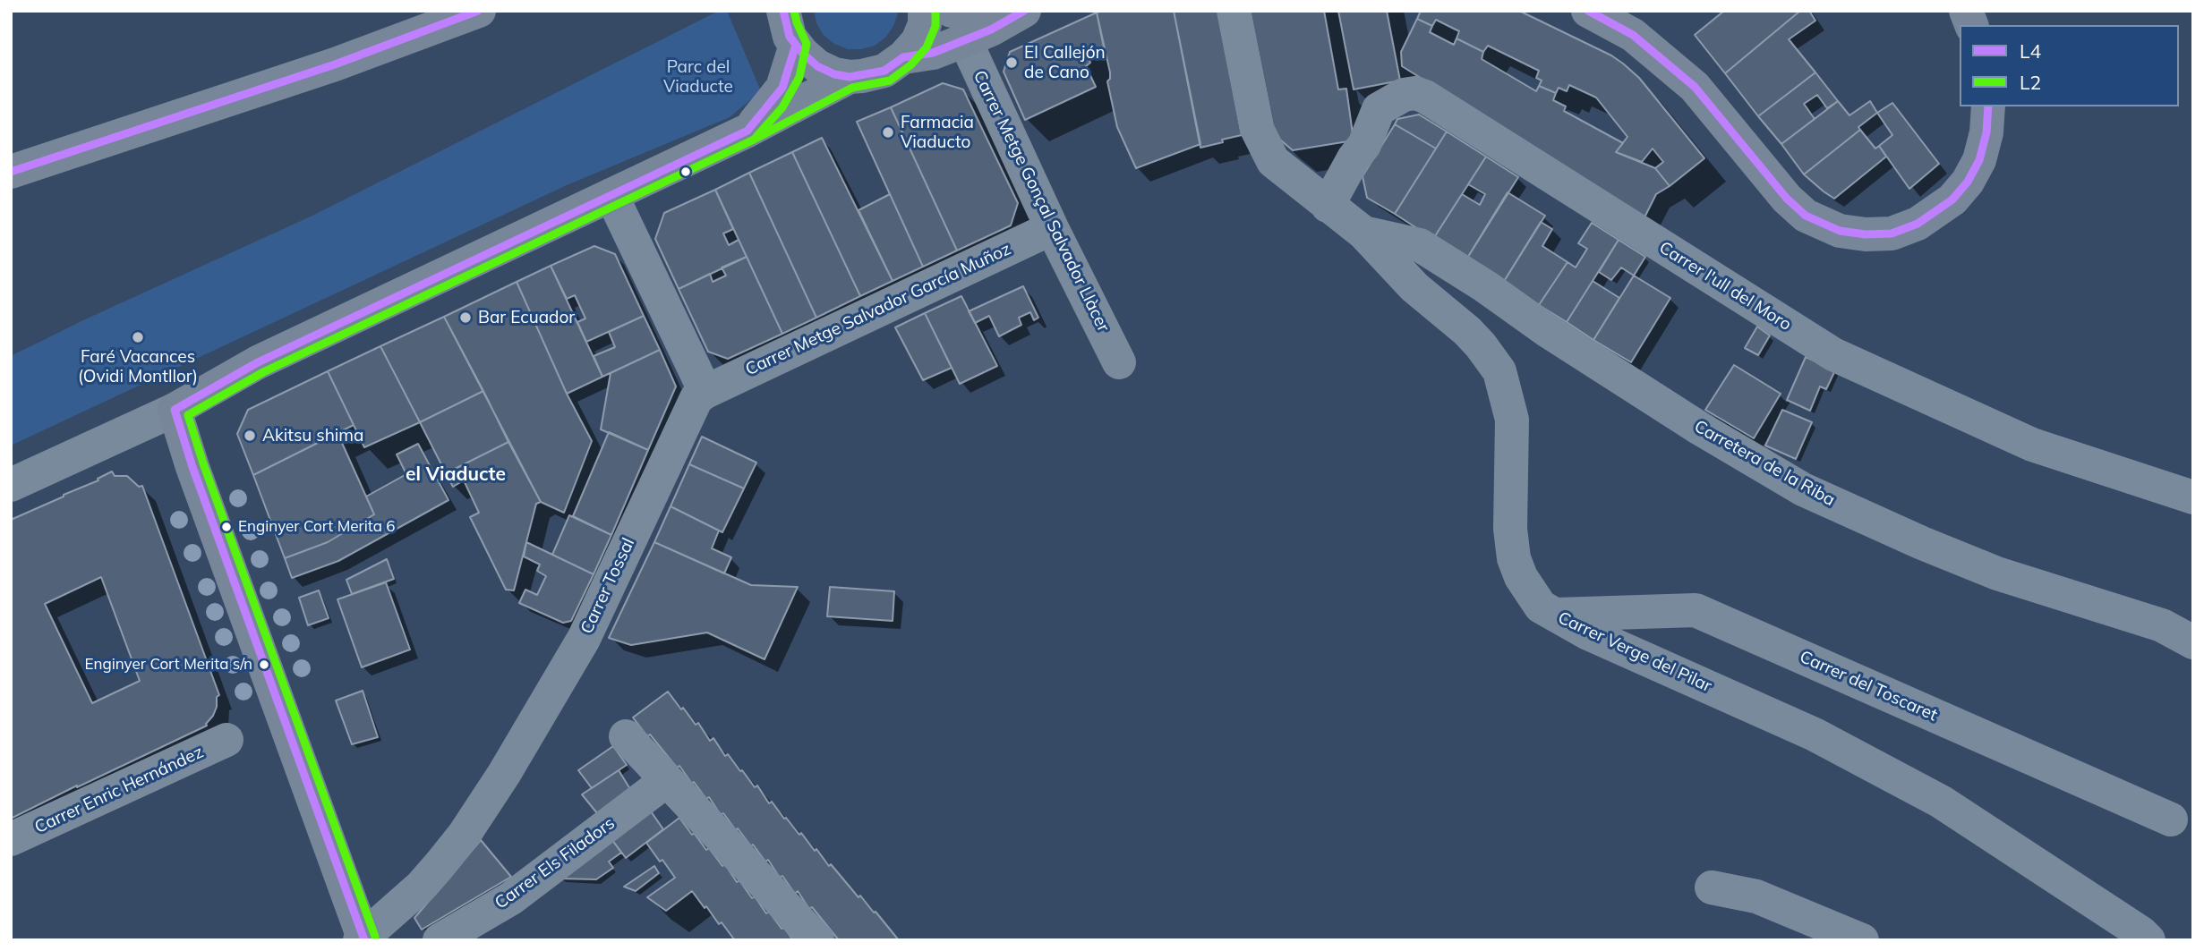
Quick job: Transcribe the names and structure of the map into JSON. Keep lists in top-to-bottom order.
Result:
{
  "streets": {
    "street": [
      "Carrer Metge Gonçal Salvador Llàcer",
      "Carrer l'ull del Moro",
      "Carrer Metge Salvador García Muñoz",
      "Carretera de la Riba",
      "Carrer Tossal",
      "Carrer Verge del Pilar",
      "Carrer del Toscaret",
      "Carrer Enric Hernández",
      "Carrer Els Filadors"
    ]
  },
  "crossings": [
    ["Carrer Metge Gonçal Salvador Llàcer", "Carrer Metge Salvador García Muñoz"],
    ["Carrer l'ull del Moro", "Carrer Verge del Pilar"],
    ["Carrer Metge Salvador García Muñoz", "Carrer Tossal"],
    ["Carretera de la Riba", "Carrer Verge del Pilar"],
    ["Carrer Verge del Pilar", "Carrer del Toscaret"]
  ],
  "districts": ["el Viaducte"],
  "parks": ["Parc del Viaducte"],
  "places": [
    "El Callejón de Cano",
    "Farmacia Viaducto",
    "Bar Ecuador",
    "Faré Vacances (Ovidi Montllor)",
    "Akitsu shima",
    "Enginyer Cort Merita 6",
    "Enginyer Cort Merita s/n"
  ],
  "lines": ["transit line L4", "transit line L2"],
  "legend": ["L4", "L2"]
}
